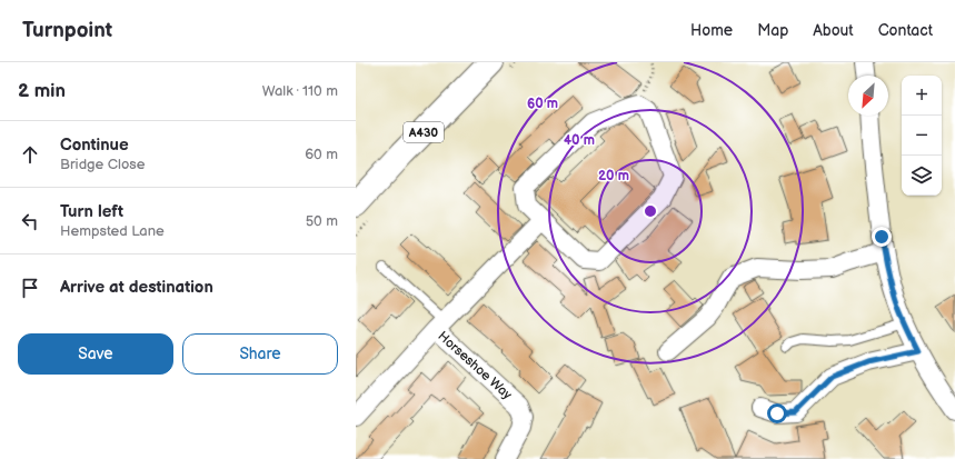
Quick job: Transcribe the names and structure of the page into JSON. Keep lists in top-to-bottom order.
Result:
{
  "streets": {
    "main road": ["A430"],
    "street": ["Horseshoe Way"]
  },
  "north": "bottom left",
  "page": {
    "header": "Turnpoint",
    "nav": [
      "Home",
      "Map",
      "About",
      "Contact"
    ],
    "heading": ["2 min", "Walk · 110 m"],
    "map_buttons": ["+", "−"],
    "list": [
      ["Continue", "Bridge Close", "60 m"],
      ["Turn left", "Hempsted Lane", "50 m"],
      "Arrive at destination"
    ],
    "buttons": ["Save", "Share"]
  },
  "rings": ["60 m", "40 m", "20 m"]
}
